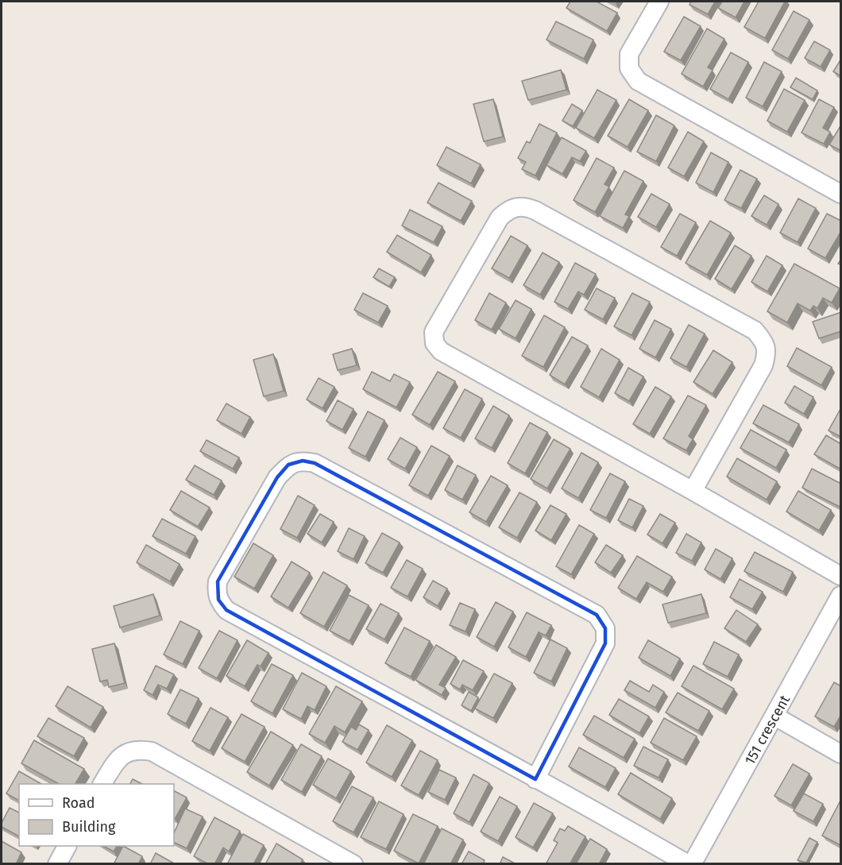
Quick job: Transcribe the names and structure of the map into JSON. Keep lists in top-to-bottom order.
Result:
{
  "streets": {
    "street": ["151 crescent"]
  },
  "legend": ["Road", "Building"]
}
